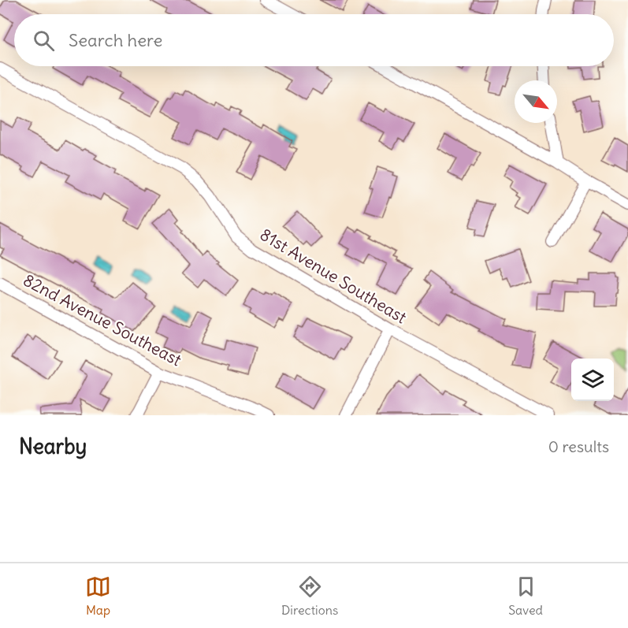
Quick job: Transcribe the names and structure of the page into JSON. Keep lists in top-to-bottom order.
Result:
{
  "streets": {
    "street": ["81st Avenue Southeast", "82nd Avenue Southeast"]
  },
  "north": "bottom right",
  "page": {
    "search": "Search here",
    "heading": ["Nearby", "0 results"],
    "nav": ["Map", "Directions", "Saved"]
  }
}
